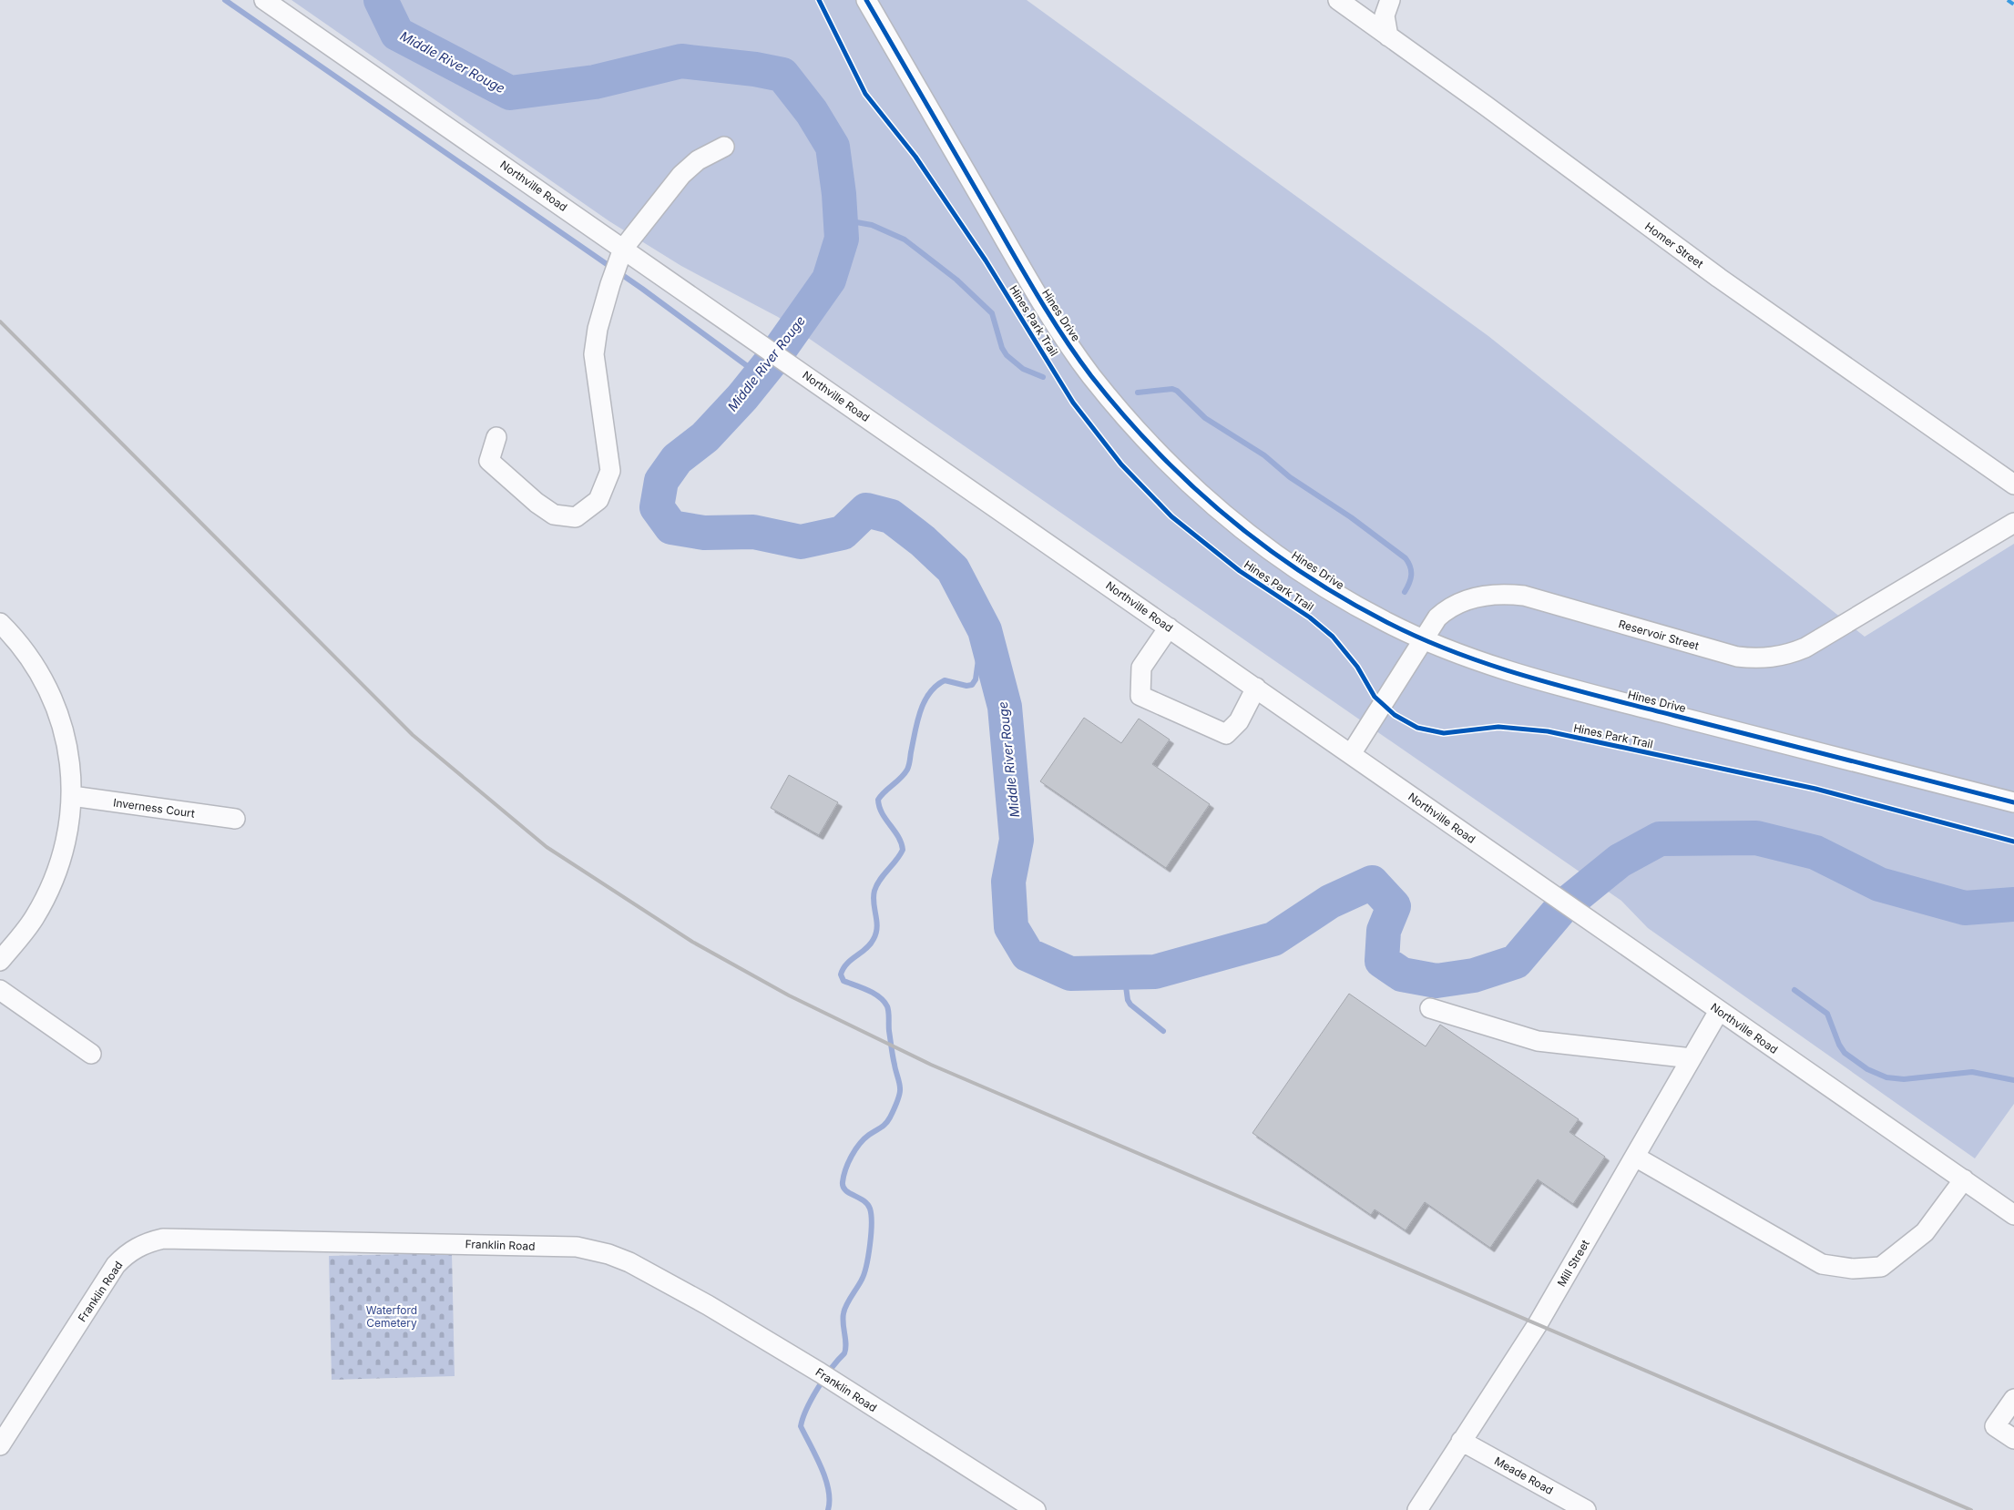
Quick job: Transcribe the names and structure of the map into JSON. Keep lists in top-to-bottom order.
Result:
{
  "streets": {
    "street": [
      "Northville Road",
      "Homer Street",
      "Hines Drive",
      "Reservoir Street",
      "Inverness Court",
      "Franklin Road",
      "Mill Street",
      "Meade Road"
    ],
    "cycle path": ["Hines Park Trail"]
  },
  "crossings": [
    ["Northville Road", "Reservoir Street"],
    ["Northville Road", "Mill Street"],
    ["Hines Drive", "Reservoir Street"],
    ["Mill Street", "Meade Road"]
  ],
  "water": ["Middle River Rouge"],
  "parks": ["Waterford Cemetery"]
}
